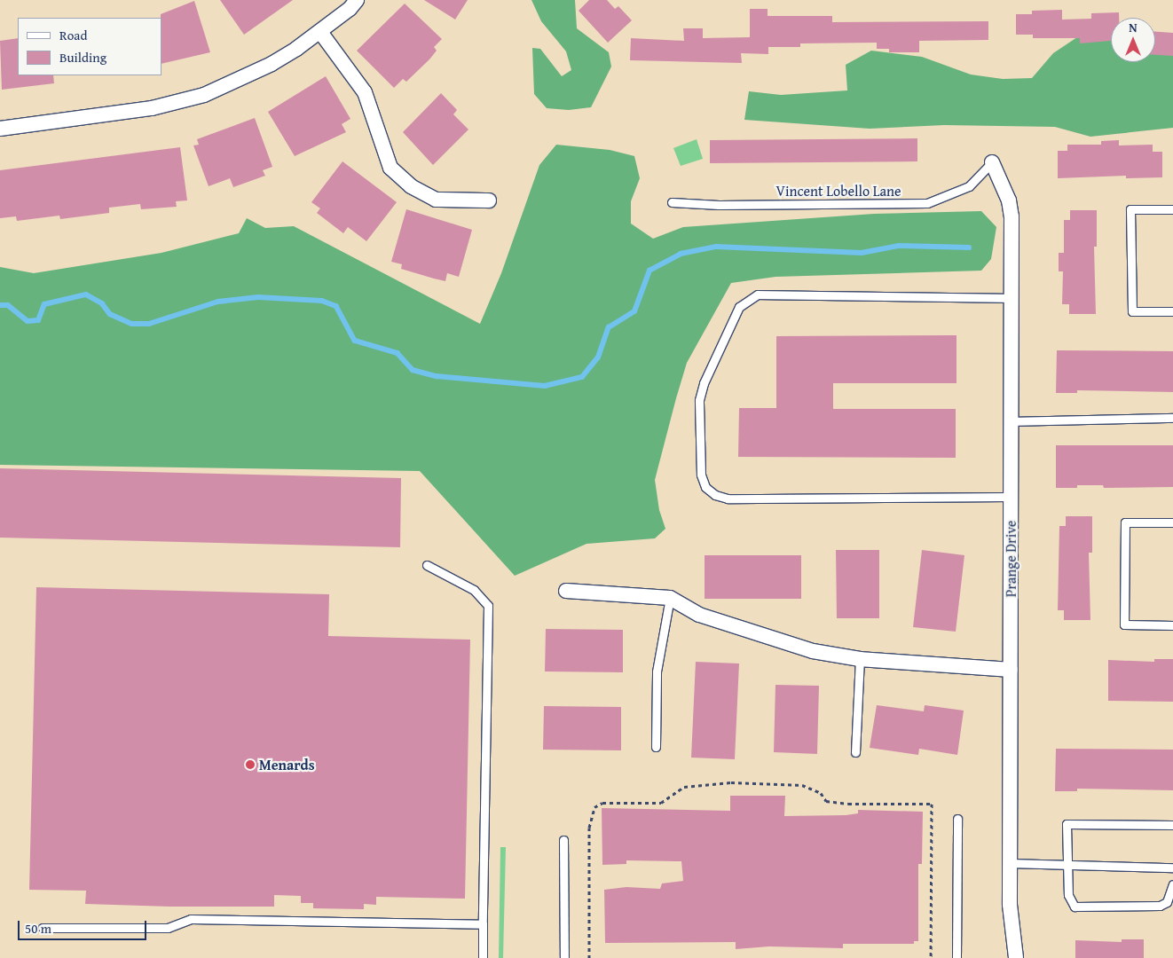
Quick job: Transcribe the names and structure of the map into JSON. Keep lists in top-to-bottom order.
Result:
{
  "streets": {
    "street": ["Prange Drive"],
    "lane": ["Vincent Lobello Lane"]
  },
  "crossings": [
    ["Vincent Lobello Lane", "Prange Drive"]
  ],
  "places": ["Menards"],
  "legend": ["Road", "Building"],
  "scale_bar": "50 m",
  "north": "top"
}
